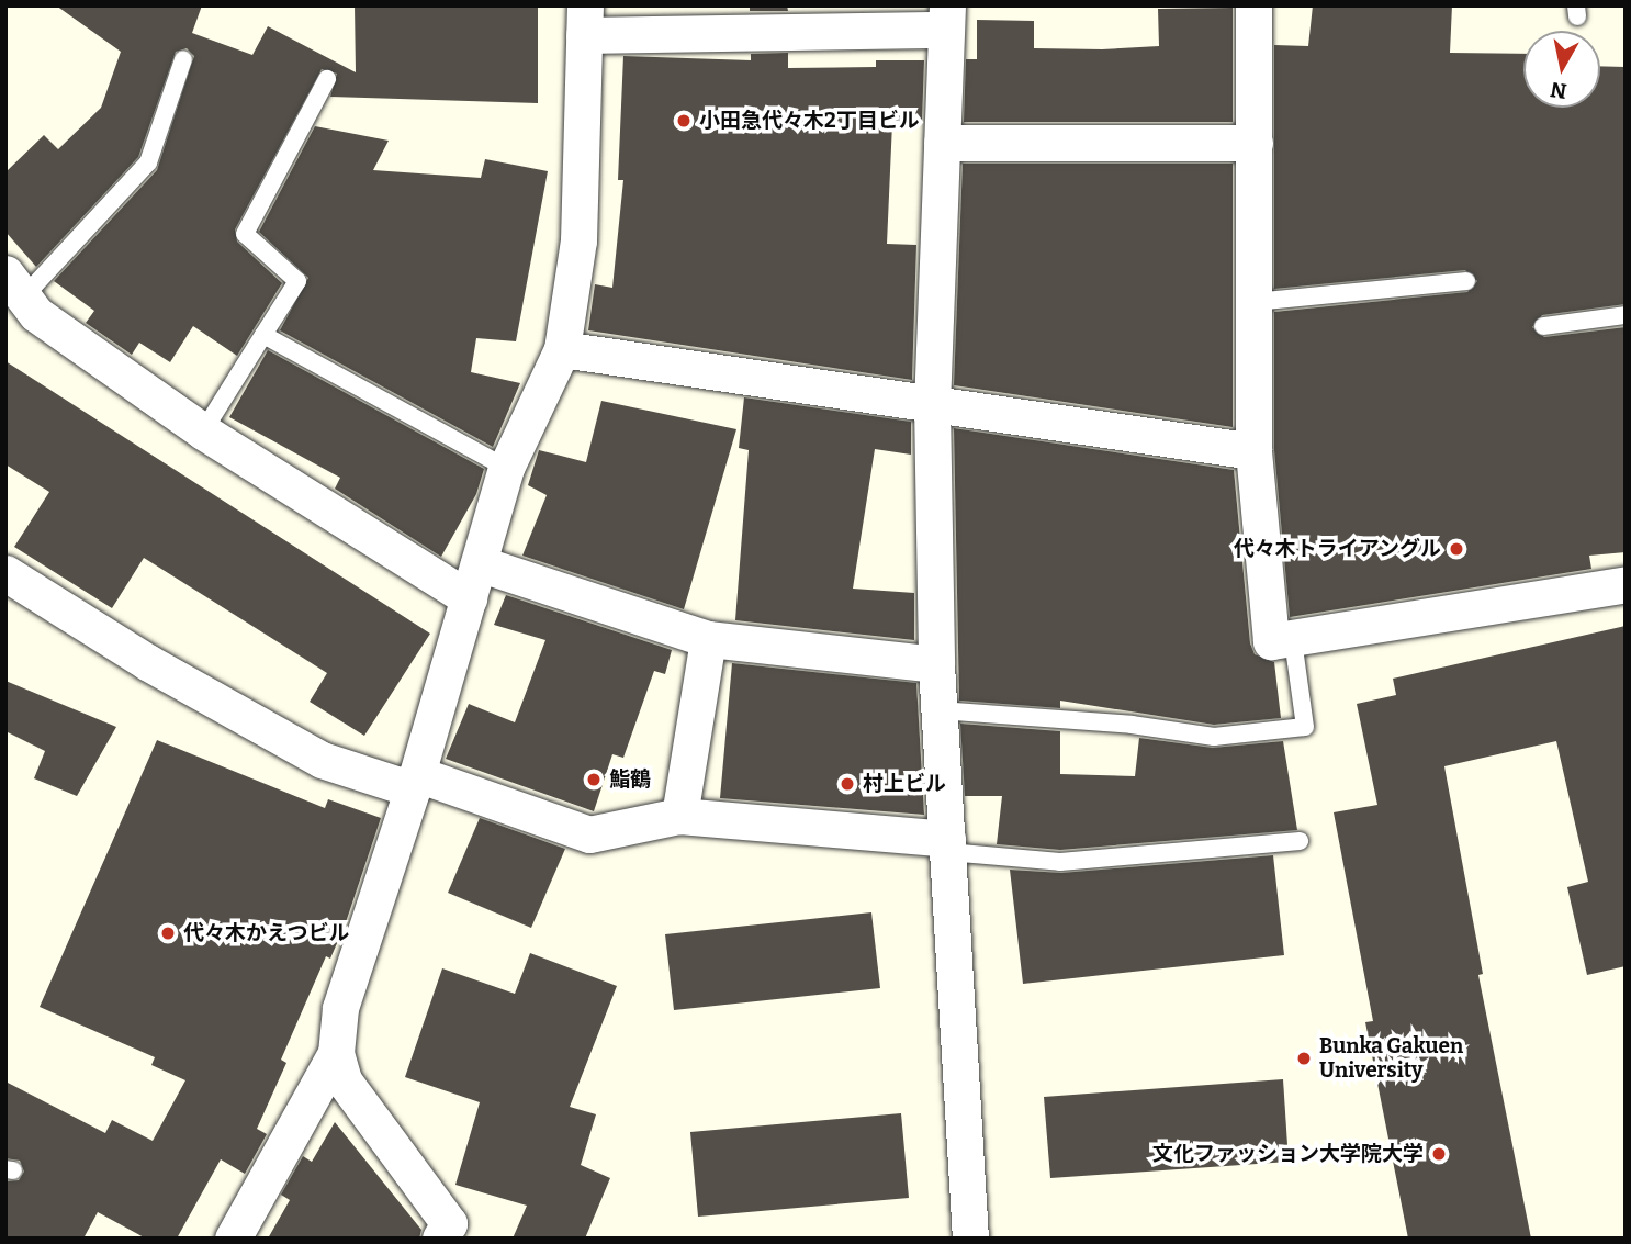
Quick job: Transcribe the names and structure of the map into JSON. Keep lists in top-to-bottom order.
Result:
{
  "places": [
    "小田急代々木2丁目ビル",
    "代々木トライアングル",
    "鮨鶴",
    "村上ビル",
    "代々木かえつビル",
    "Bunka Gakuen University",
    "文化ファッション大学院大学"
  ],
  "north": "bottom"
}
